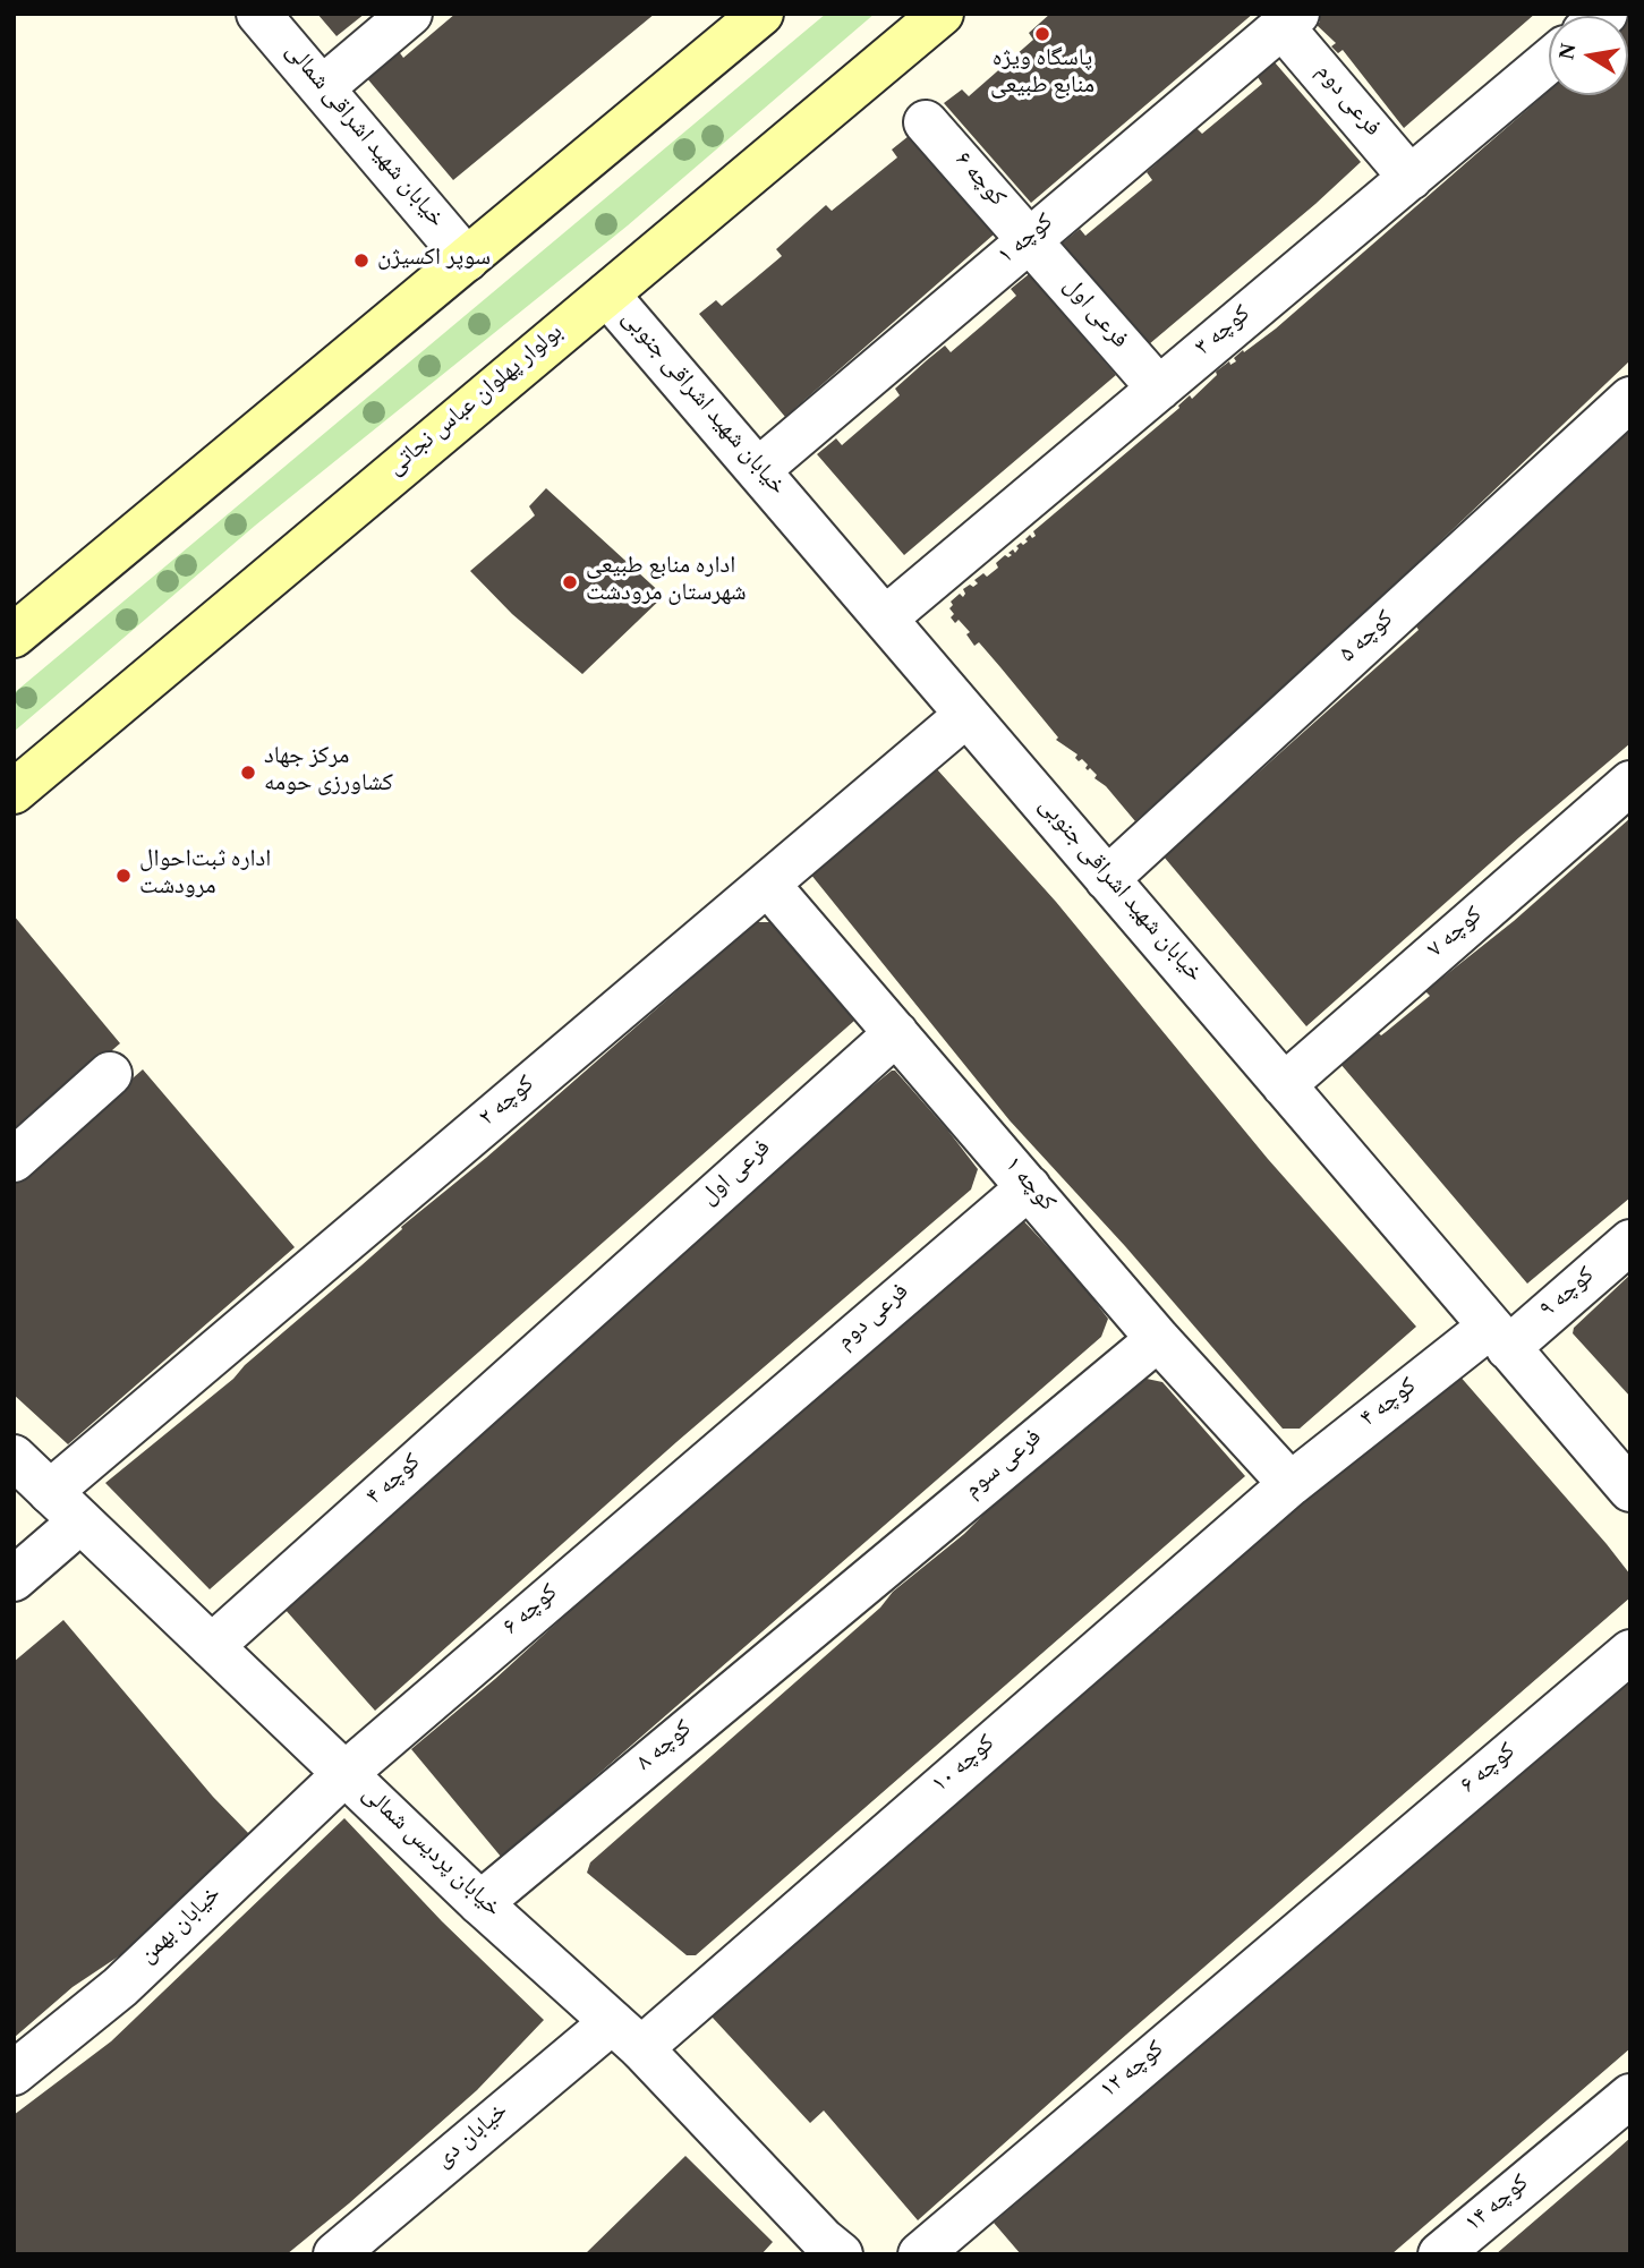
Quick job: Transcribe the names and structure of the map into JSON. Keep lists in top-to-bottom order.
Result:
{
  "streets": {
    "main road": ["بولوار پهلوان عباس نجاتی"],
    "street": [
      "فرعی دوم",
      "خیابان شهید اشراقی شمالی",
      "کوچه ۶",
      "کوچه ۱",
      "فرعی اول",
      "کوچه ۳",
      "خیابان شهید اشراقی جنوبی",
      "کوچه ۵",
      "کوچه ۷",
      "کوچه ۲",
      "کوچه ۹",
      "کوچه ۴",
      "فرعی سوم",
      "کوچه ۸",
      "کوچه ۱۰",
      "خیابان پردیس شمالی",
      "خیابان بهمن",
      "کوچه ۱۲",
      "خیابان دی",
      "کوچه ۱۴"
    ]
  },
  "crossings": [
    ["فرعی دوم", "کوچه ۶"],
    ["فرعی دوم", "کوچه ۱"],
    ["فرعی دوم", "کوچه ۳"],
    ["کوچه ۶", "کوچه ۱"],
    ["کوچه ۶", "فرعی اول"],
    ["کوچه ۶", "خیابان پردیس شمالی"],
    ["کوچه ۶", "خیابان بهمن"],
    ["کوچه ۶", "کوچه ۱۲"],
    ["کوچه ۱", "فرعی اول"],
    ["کوچه ۱", "خیابان شهید اشراقی جنوبی"],
    ["کوچه ۱", "کوچه ۲"],
    ["کوچه ۱", "کوچه ۴"],
    ["کوچه ۱", "فرعی سوم"],
    ["کوچه ۱", "کوچه ۱۰"],
    ["فرعی اول", "کوچه ۳"],
    ["فرعی اول", "کوچه ۴"],
    ["کوچه ۳", "خیابان شهید اشراقی جنوبی"],
    ["بولوار پهلوان عباس نجاتی", "خیابان شهید اشراقی جنوبی"],
    ["خیابان شهید اشراقی جنوبی", "کوچه ۵"],
    ["خیابان شهید اشراقی جنوبی", "کوچه ۷"],
    ["خیابان شهید اشراقی جنوبی", "کوچه ۲"],
    ["خیابان شهید اشراقی جنوبی", "کوچه ۹"],
    ["خیابان شهید اشراقی جنوبی", "کوچه ۴"],
    ["کوچه ۲", "خیابان پردیس شمالی"],
    ["کوچه ۹", "کوچه ۴"],
    ["کوچه ۴", "کوچه ۱۰"],
    ["کوچه ۴", "خیابان پردیس شمالی"],
    ["فرعی سوم", "کوچه ۸"],
    ["کوچه ۸", "خیابان پردیس شمالی"],
    ["کوچه ۱۰", "خیابان پردیس شمالی"],
    ["کوچه ۱۰", "خیابان دی"],
    ["خیابان پردیس شمالی", "خیابان بهمن"],
    ["خیابان پردیس شمالی", "خیابان دی"]
  ],
  "places": [
    "پاسگاه ویژه منابع طبیعی",
    "سوپر اکسیژن",
    "اداره منابع طبیعی شهرستان مرودشت",
    "مرکز جهاد کشاورزی حومه",
    "اداره ثبت‌احوال مرودشت"
  ],
  "north": "left"
}
